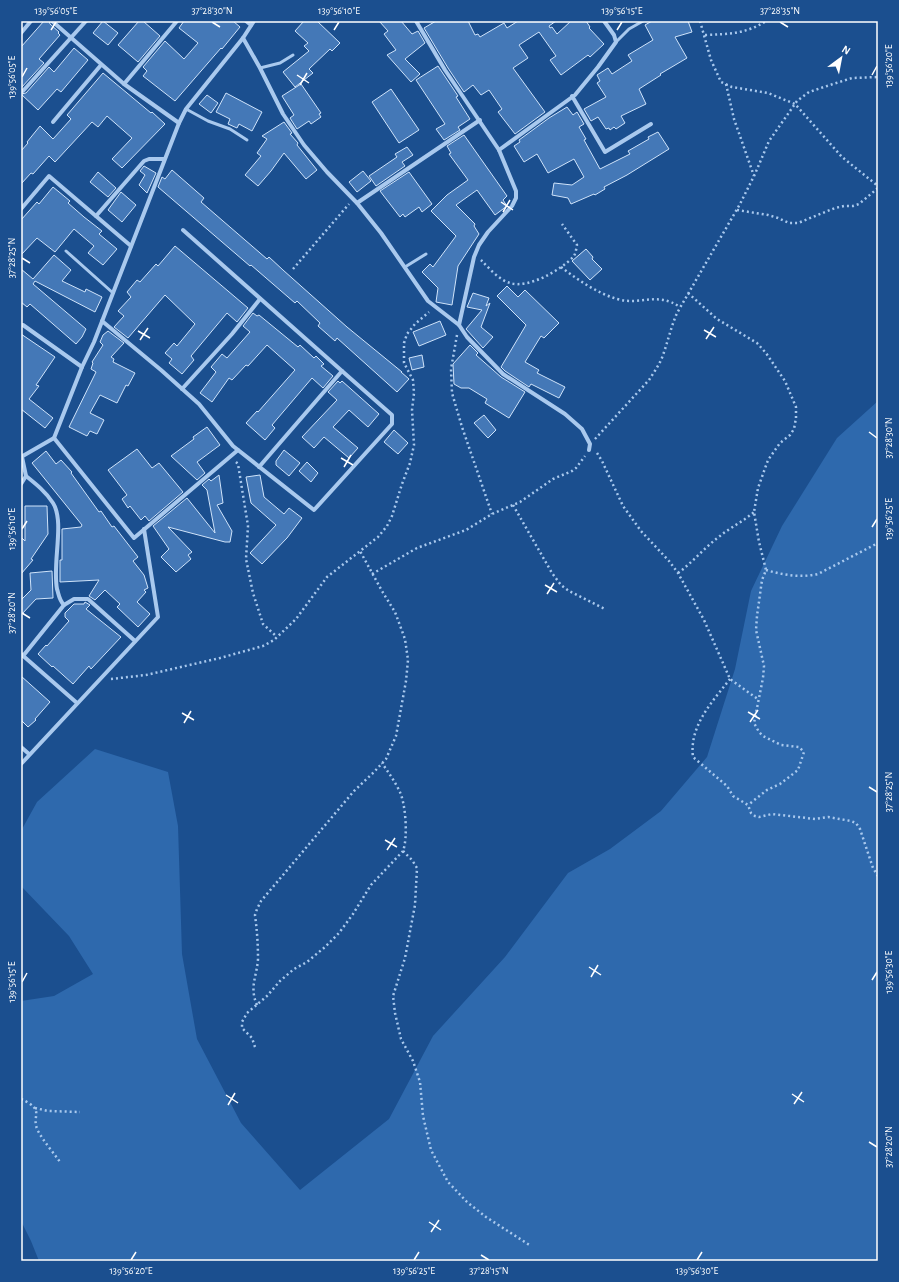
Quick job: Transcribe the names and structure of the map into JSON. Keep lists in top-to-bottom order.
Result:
{
  "north": "top right",
  "coordinates": [
    "139°56'05\"E",
    "37°28'30\"N",
    "139°56'10\"E",
    "139°56'15\"E",
    "37°28'35\"N",
    "139°56'20\"E",
    "37°28'25\"N",
    "139°56'25\"E",
    "37°28'20\"N",
    "139°56'30\"E",
    "37°28'15\"N"
  ]
}
